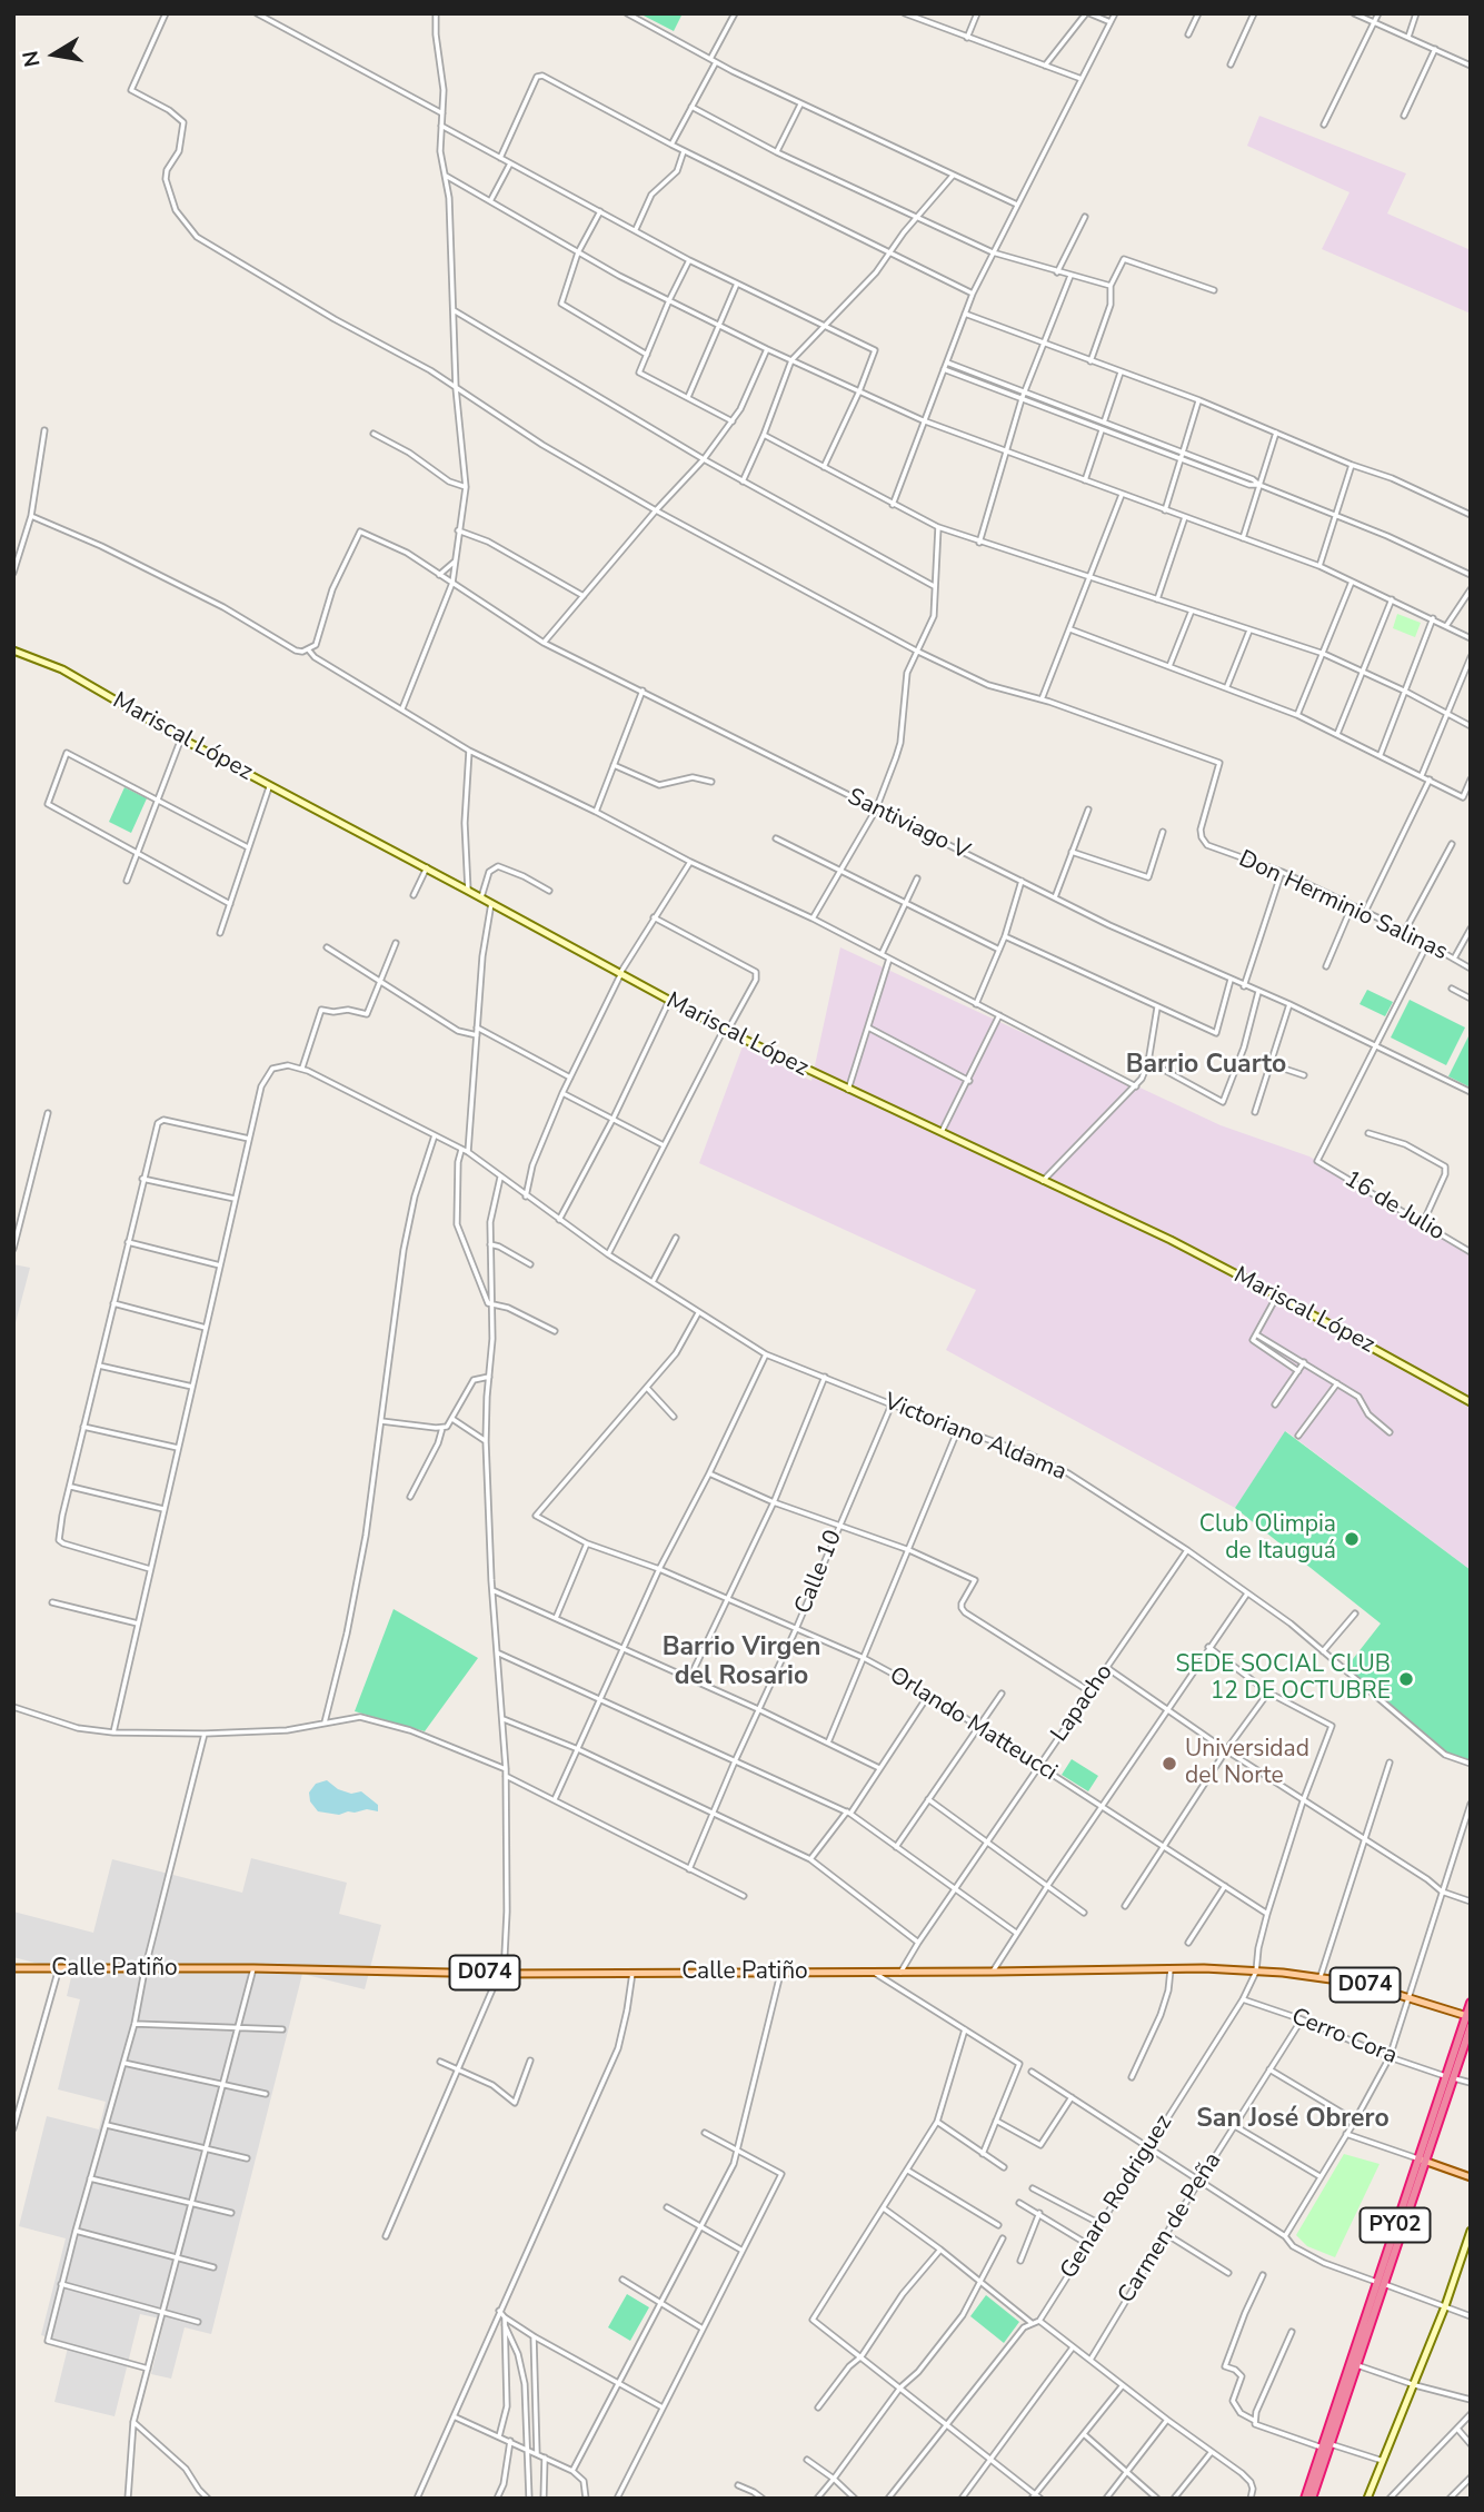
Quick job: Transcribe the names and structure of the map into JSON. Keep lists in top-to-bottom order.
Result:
{
  "streets": {
    "highway": ["PY02"],
    "main road": ["Calle Patiño", "D074"],
    "street": [
      "Mariscal López",
      "Santiviago V",
      "Don Herminio Salinas",
      "16 de Julio",
      "Victoriano Aldama",
      "Calle 10",
      "Lapacho",
      "Orlando Matteucci",
      "Cerro Cora",
      "Genaro Rodriguez",
      "Carmen de Peña"
    ]
  },
  "crossings": [
    ["Santiviago V", "16 de Julio"],
    ["Victoriano Aldama", "Calle 10"],
    ["Victoriano Aldama", "Lapacho"],
    ["Calle 10", "Orlando Matteucci"],
    ["Lapacho", "Orlando Matteucci"],
    ["Lapacho", "Calle Patiño"],
    ["Orlando Matteucci", "Genaro Rodriguez"],
    ["Calle Patiño", "Genaro Rodriguez"],
    ["Calle Patiño", "PY02"],
    ["Cerro Cora", "Genaro Rodriguez"],
    ["Cerro Cora", "PY02"],
    ["Cerro Cora", "Carmen de Peña"]
  ],
  "districts": ["Barrio Cuarto", "Barrio Virgen del Rosario", "San José Obrero"],
  "places": ["Club Olimpia de Itauguá", "SEDE SOCIAL CLUB 12 DE OCTUBRE", "Universidad del Norte"],
  "north": "left"
}
